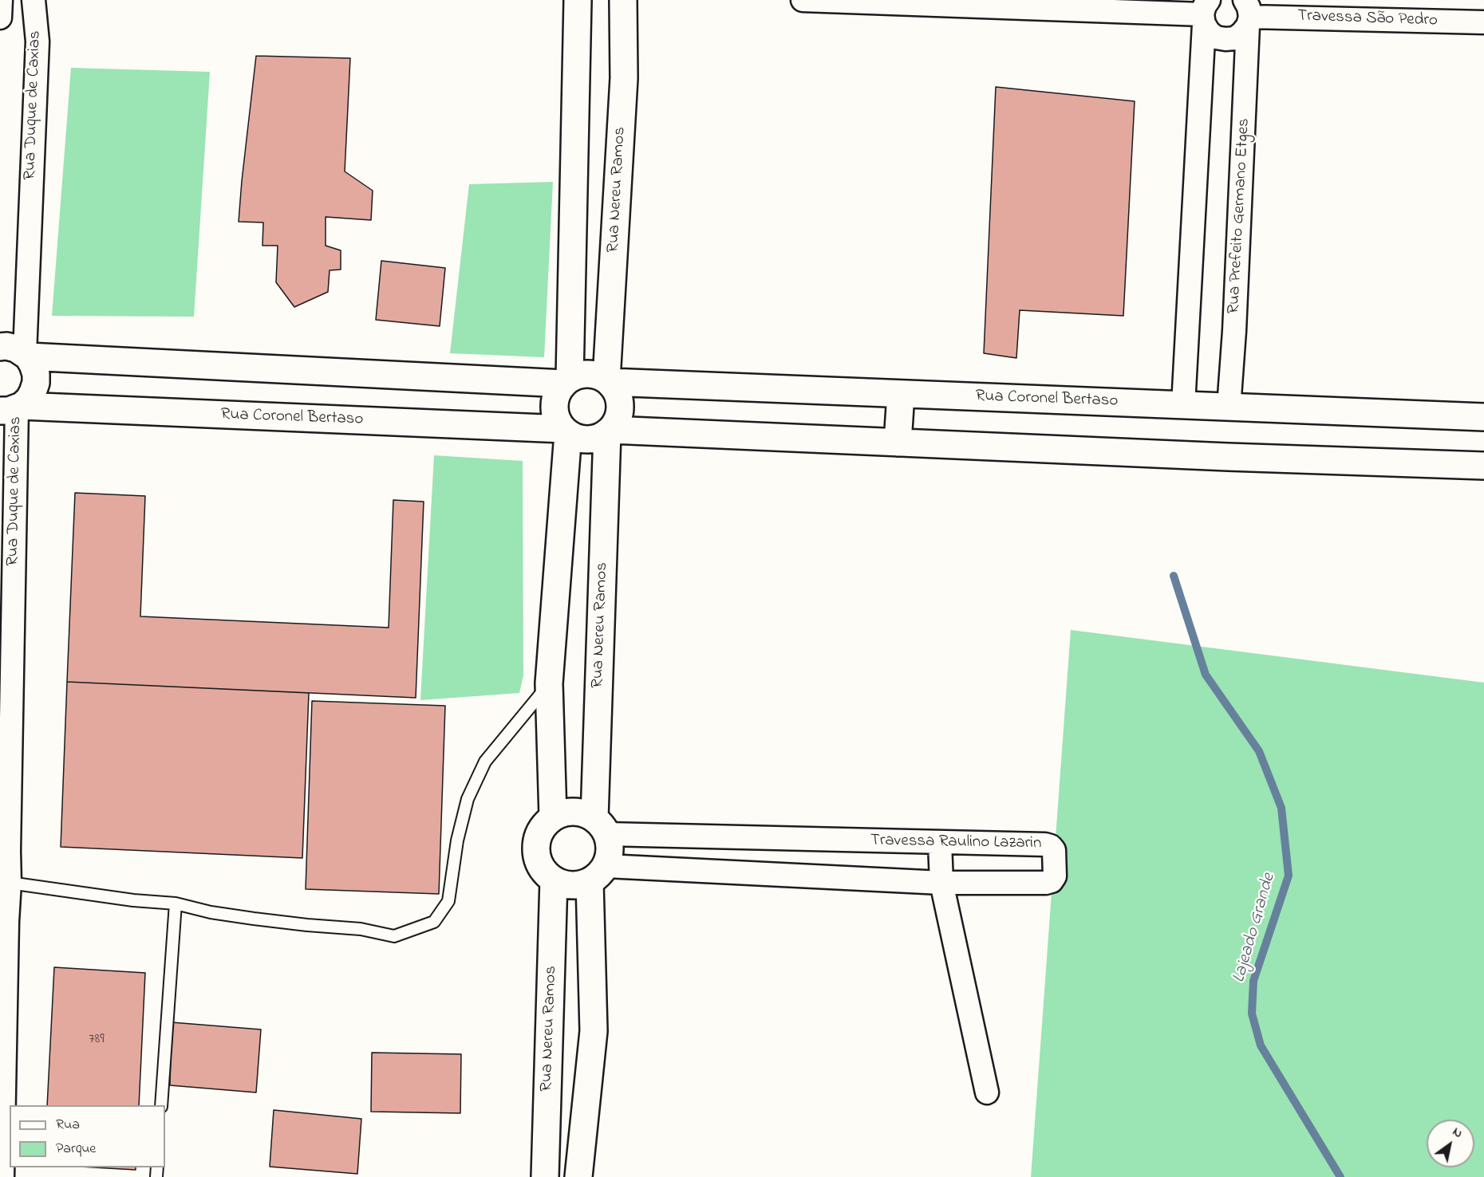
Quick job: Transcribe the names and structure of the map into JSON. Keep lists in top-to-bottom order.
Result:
{
  "streets": {
    "street": [
      "Travessa São Pedro",
      "Rua Duque de Caxias",
      "Rua Nereu Ramos",
      "Rua Prefeito Germano Etges",
      "Rua Coronel Bertaso",
      "Travessa Raulino Lazarin"
    ]
  },
  "crossings": [
    ["Travessa São Pedro", "Rua Prefeito Germano Etges"],
    ["Rua Duque de Caxias", "Rua Coronel Bertaso"],
    ["Rua Nereu Ramos", "Rua Coronel Bertaso"],
    ["Rua Nereu Ramos", "Travessa Raulino Lazarin"],
    ["Rua Prefeito Germano Etges", "Rua Coronel Bertaso"]
  ],
  "water": ["Lajeado Grande"],
  "house_numbers": ["789"],
  "legend": ["Rua", "Parque"],
  "north": "top right"
}
